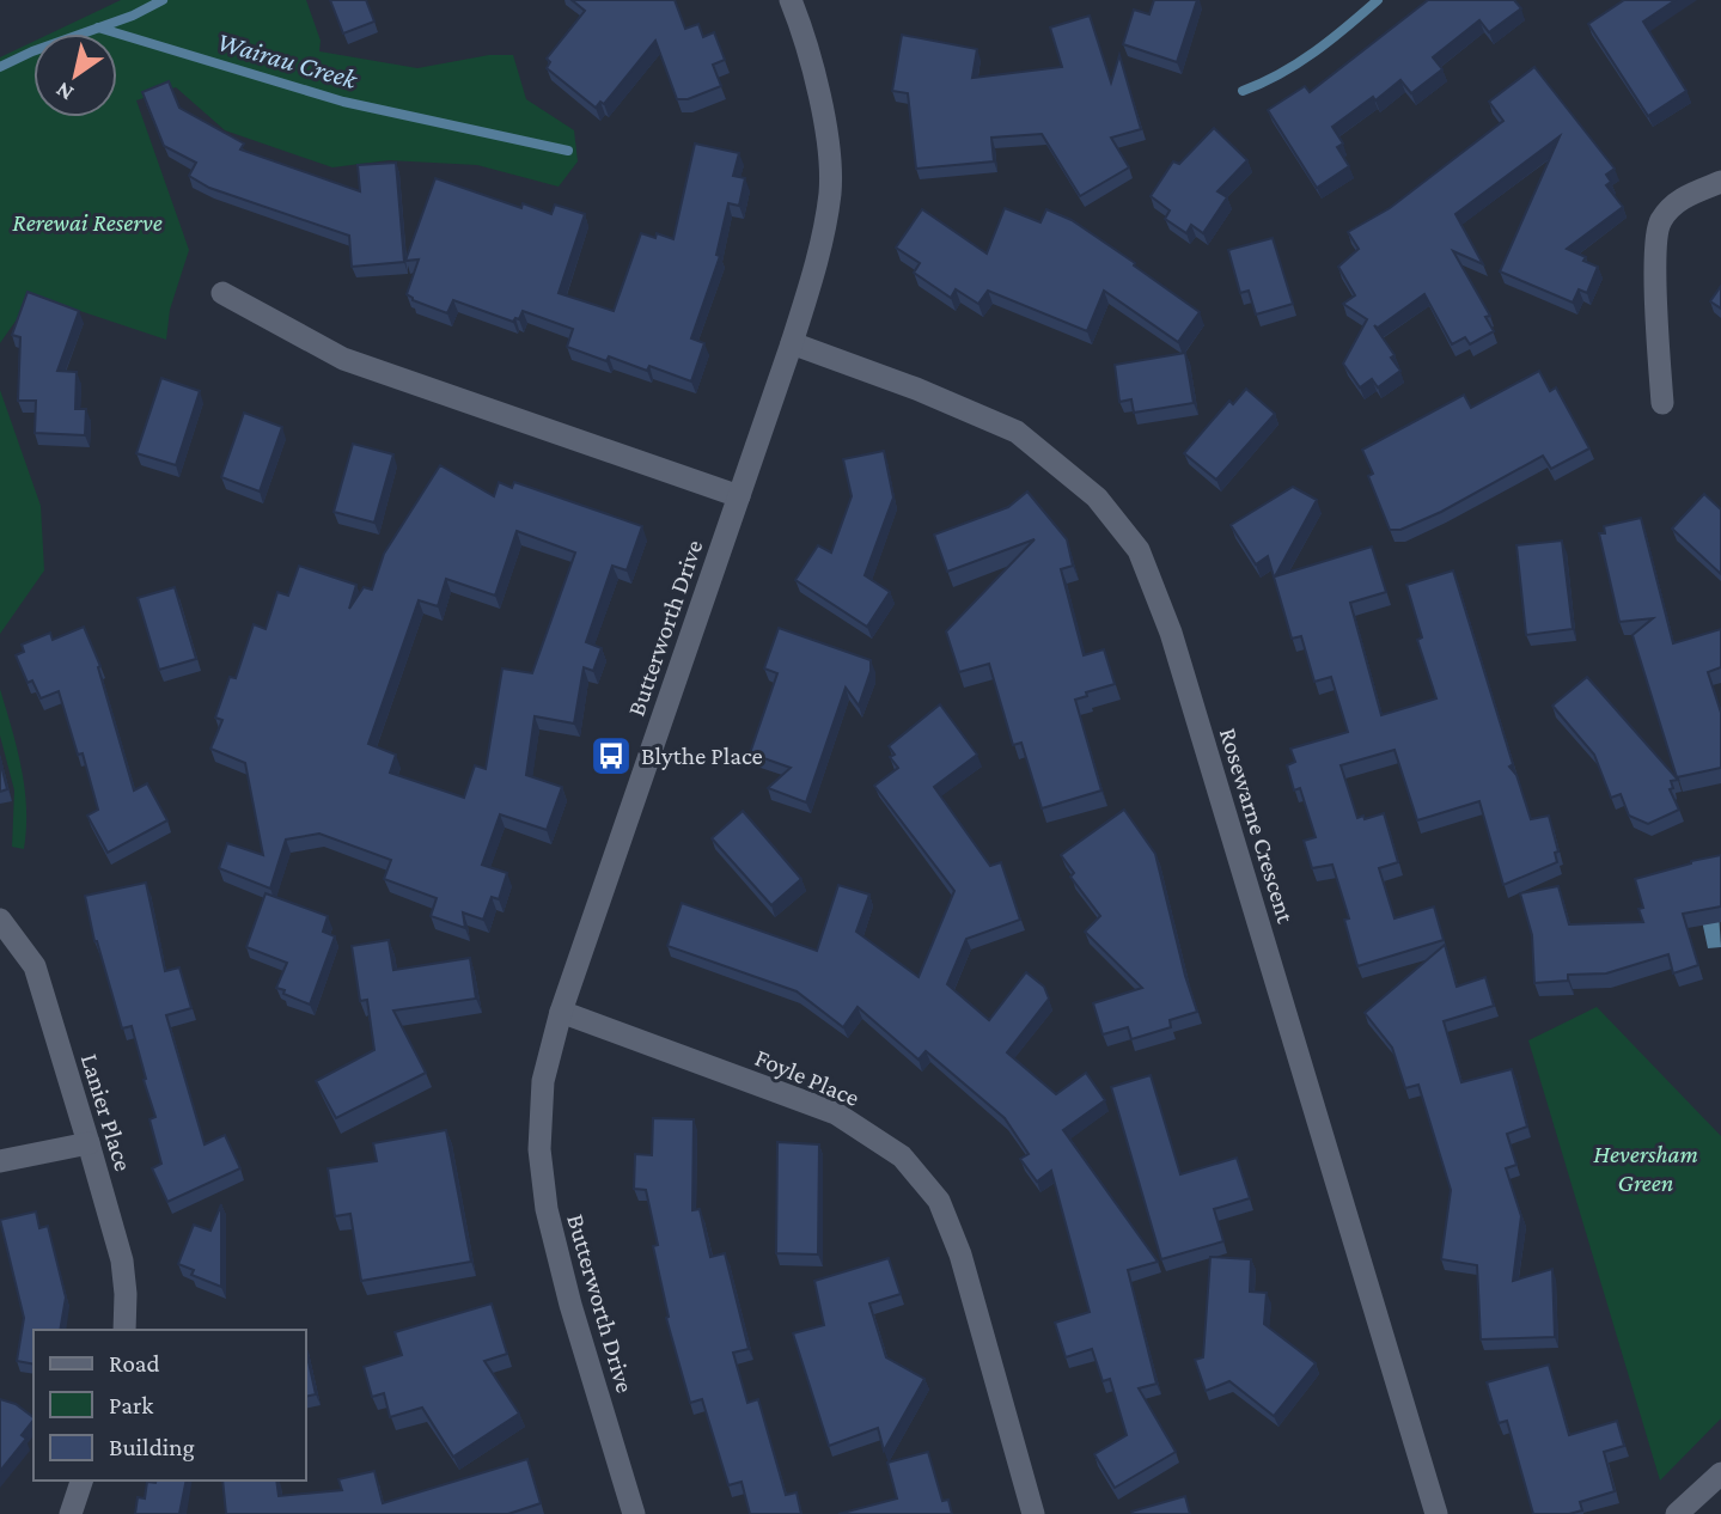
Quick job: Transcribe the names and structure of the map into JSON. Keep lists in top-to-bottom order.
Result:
{
  "streets": {
    "street": [
      "Butterworth Drive",
      "Rosewarne Crescent",
      "Foyle Place",
      "Lanier Place"
    ]
  },
  "crossings": [
    ["Butterworth Drive", "Rosewarne Crescent"],
    ["Butterworth Drive", "Foyle Place"]
  ],
  "water": ["Wairau Creek"],
  "parks": ["Rerewai Reserve", "Heversham Green"],
  "places": {
    "bus stop": ["Blythe Place"]
  },
  "legend": ["Road", "Park", "Building"],
  "north": "bottom left"
}
